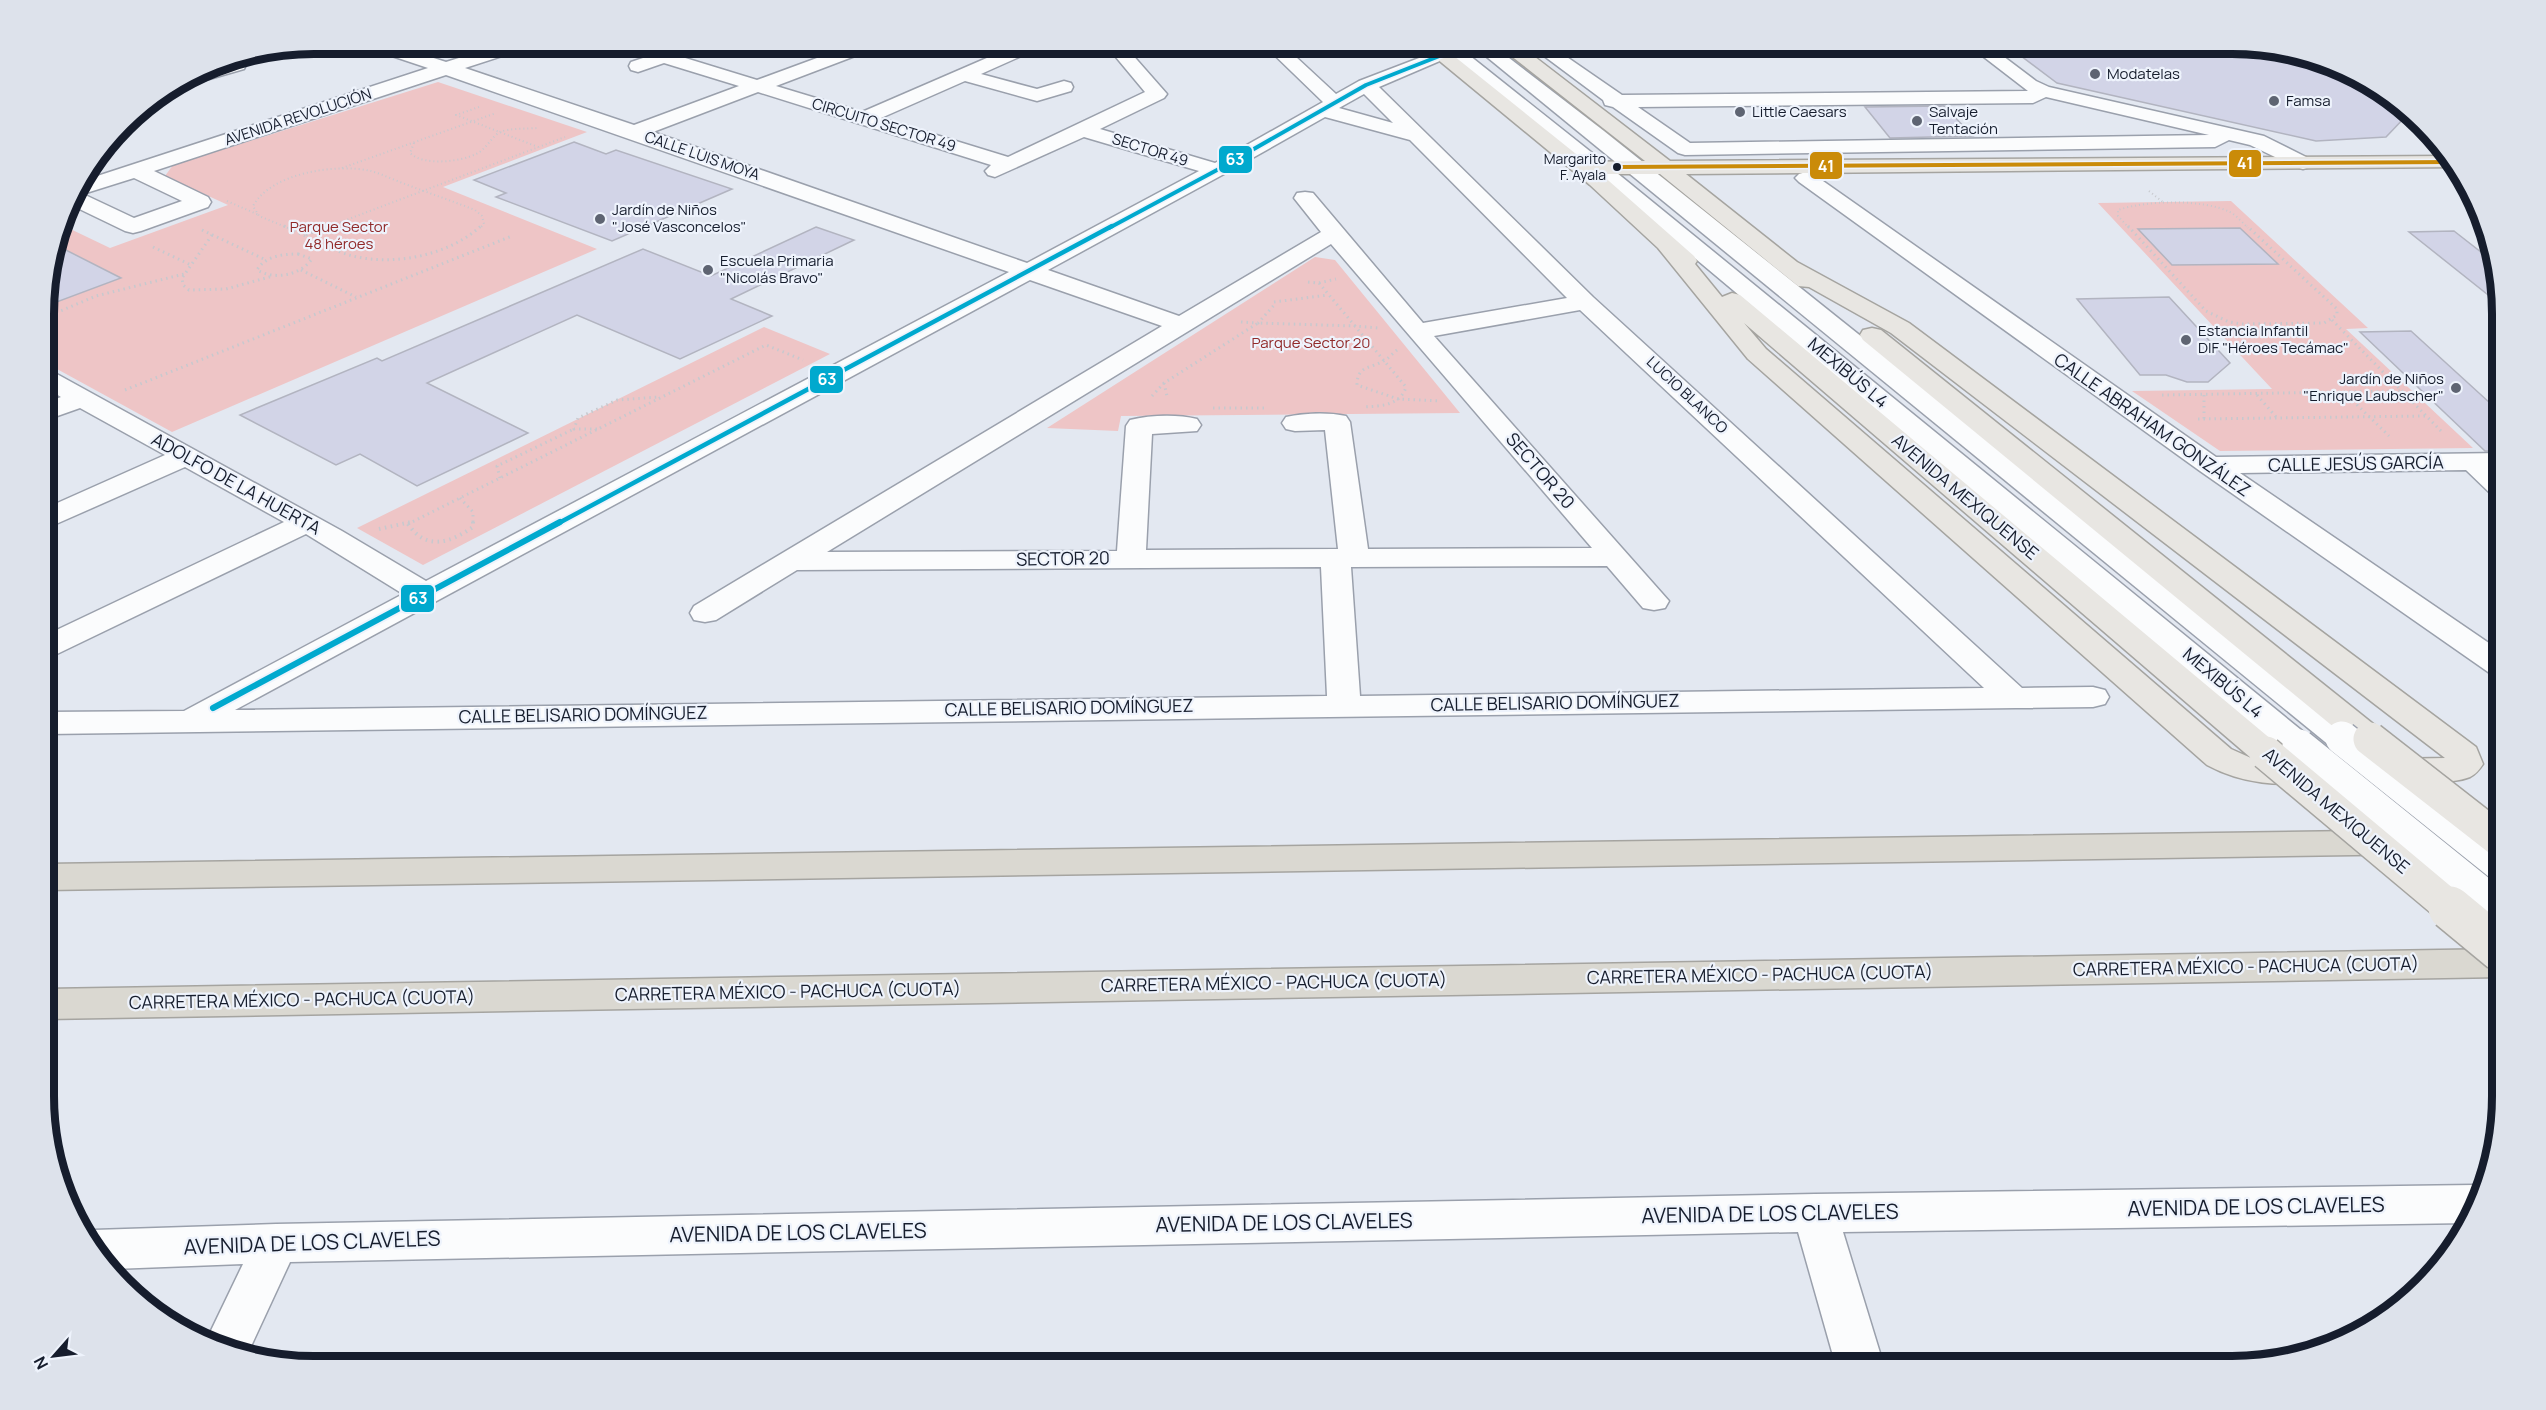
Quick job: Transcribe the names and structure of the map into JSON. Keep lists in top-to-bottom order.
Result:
{
  "streets": {
    "highway": ["CARRETERA MÉXICO - PACHUCA (CUOTA)"],
    "main road": ["AVENIDA MEXIQUENSE"],
    "street": [
      "AVENIDA REVOLUCIÓN",
      "CIRCUITO SECTOR 49",
      "SECTOR 49",
      "CALLE LUIS MOYA",
      "MEXIBÚS L4",
      "LUCIO BLANCO",
      "CALLE ABRAHAM GONZÁLEZ",
      "CALLE JESÚS GARCÍA",
      "SECTOR 20",
      "ADOLFO DE LA HUERTA",
      "CALLE BELISARIO DOMÍNGUEZ",
      "AVENIDA DE LOS CLAVELES"
    ]
  },
  "crossings": [
    ["AVENIDA REVOLUCIÓN", "CALLE LUIS MOYA"],
    ["CIRCUITO SECTOR 49", "SECTOR 49"],
    ["MEXIBÚS L4", "AVENIDA MEXIQUENSE"],
    ["LUCIO BLANCO", "CALLE BELISARIO DOMÍNGUEZ"],
    ["CALLE ABRAHAM GONZÁLEZ", "CALLE JESÚS GARCÍA"]
  ],
  "parks": ["Parque Sector 48 héroes", "Parque Sector 20"],
  "places": [
    "Modatelas",
    "Famsa",
    "Little Caesars",
    "Salvaje Tentación",
    "Margarito F. Ayala",
    "Jardín de Niños \"José Vasconcelos\"",
    "Escuela Primaria \"Nicolás Bravo\"",
    "Estancia Infantil DIF \"Héroes Tecámac\"",
    "Jardín de Niños \"Enrique Laubscher\""
  ],
  "lines": ["transit line 63", "transit line 41"],
  "north": "bottom left"
}
